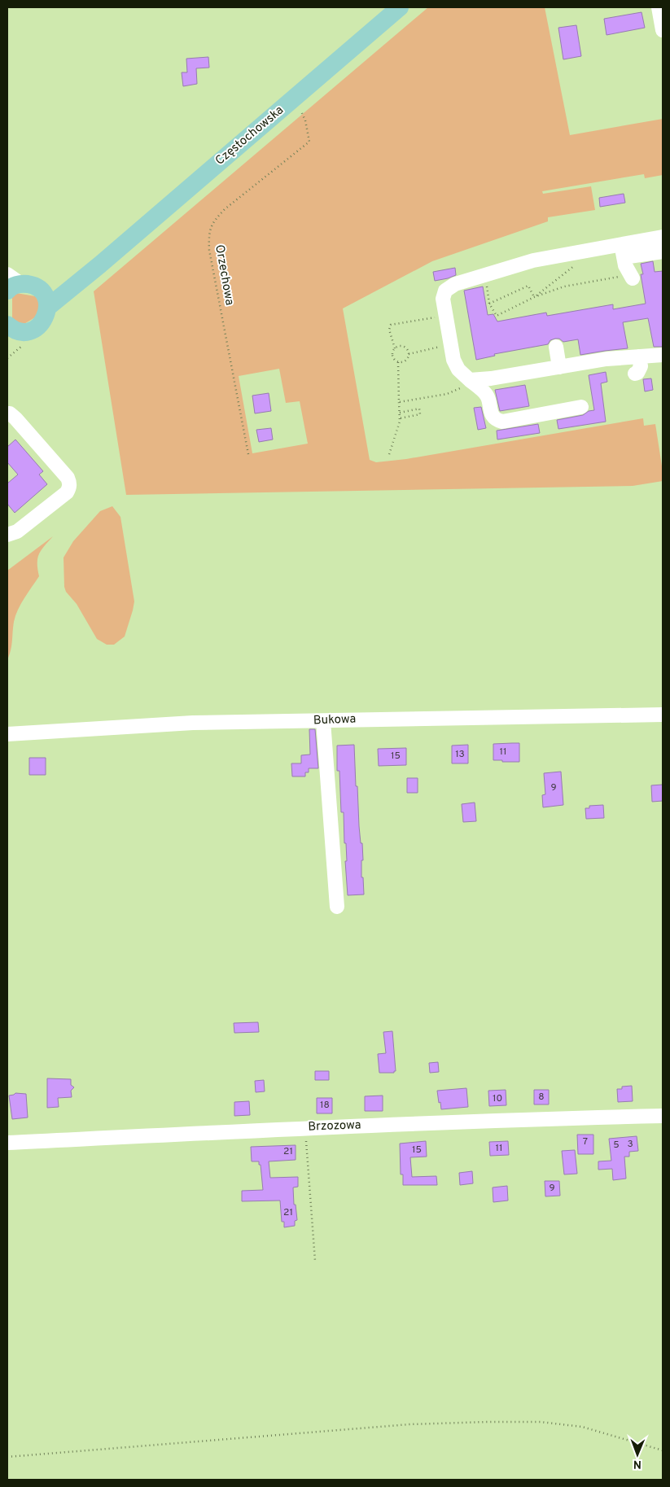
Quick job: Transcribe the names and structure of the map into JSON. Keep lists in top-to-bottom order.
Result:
{
  "streets": {
    "main road": ["Częstochowska"],
    "street": ["Bukowa", "Brzozowa"],
    "path": ["Orzechowa"]
  },
  "crossings": [
    ["Częstochowska", "Orzechowa"]
  ],
  "house_numbers": [
    "11",
    "13",
    "15",
    "9",
    "8",
    "10",
    "18",
    "7",
    "3",
    "5",
    "11",
    "15",
    "21",
    "9",
    "21"
  ],
  "north": "bottom"
}
